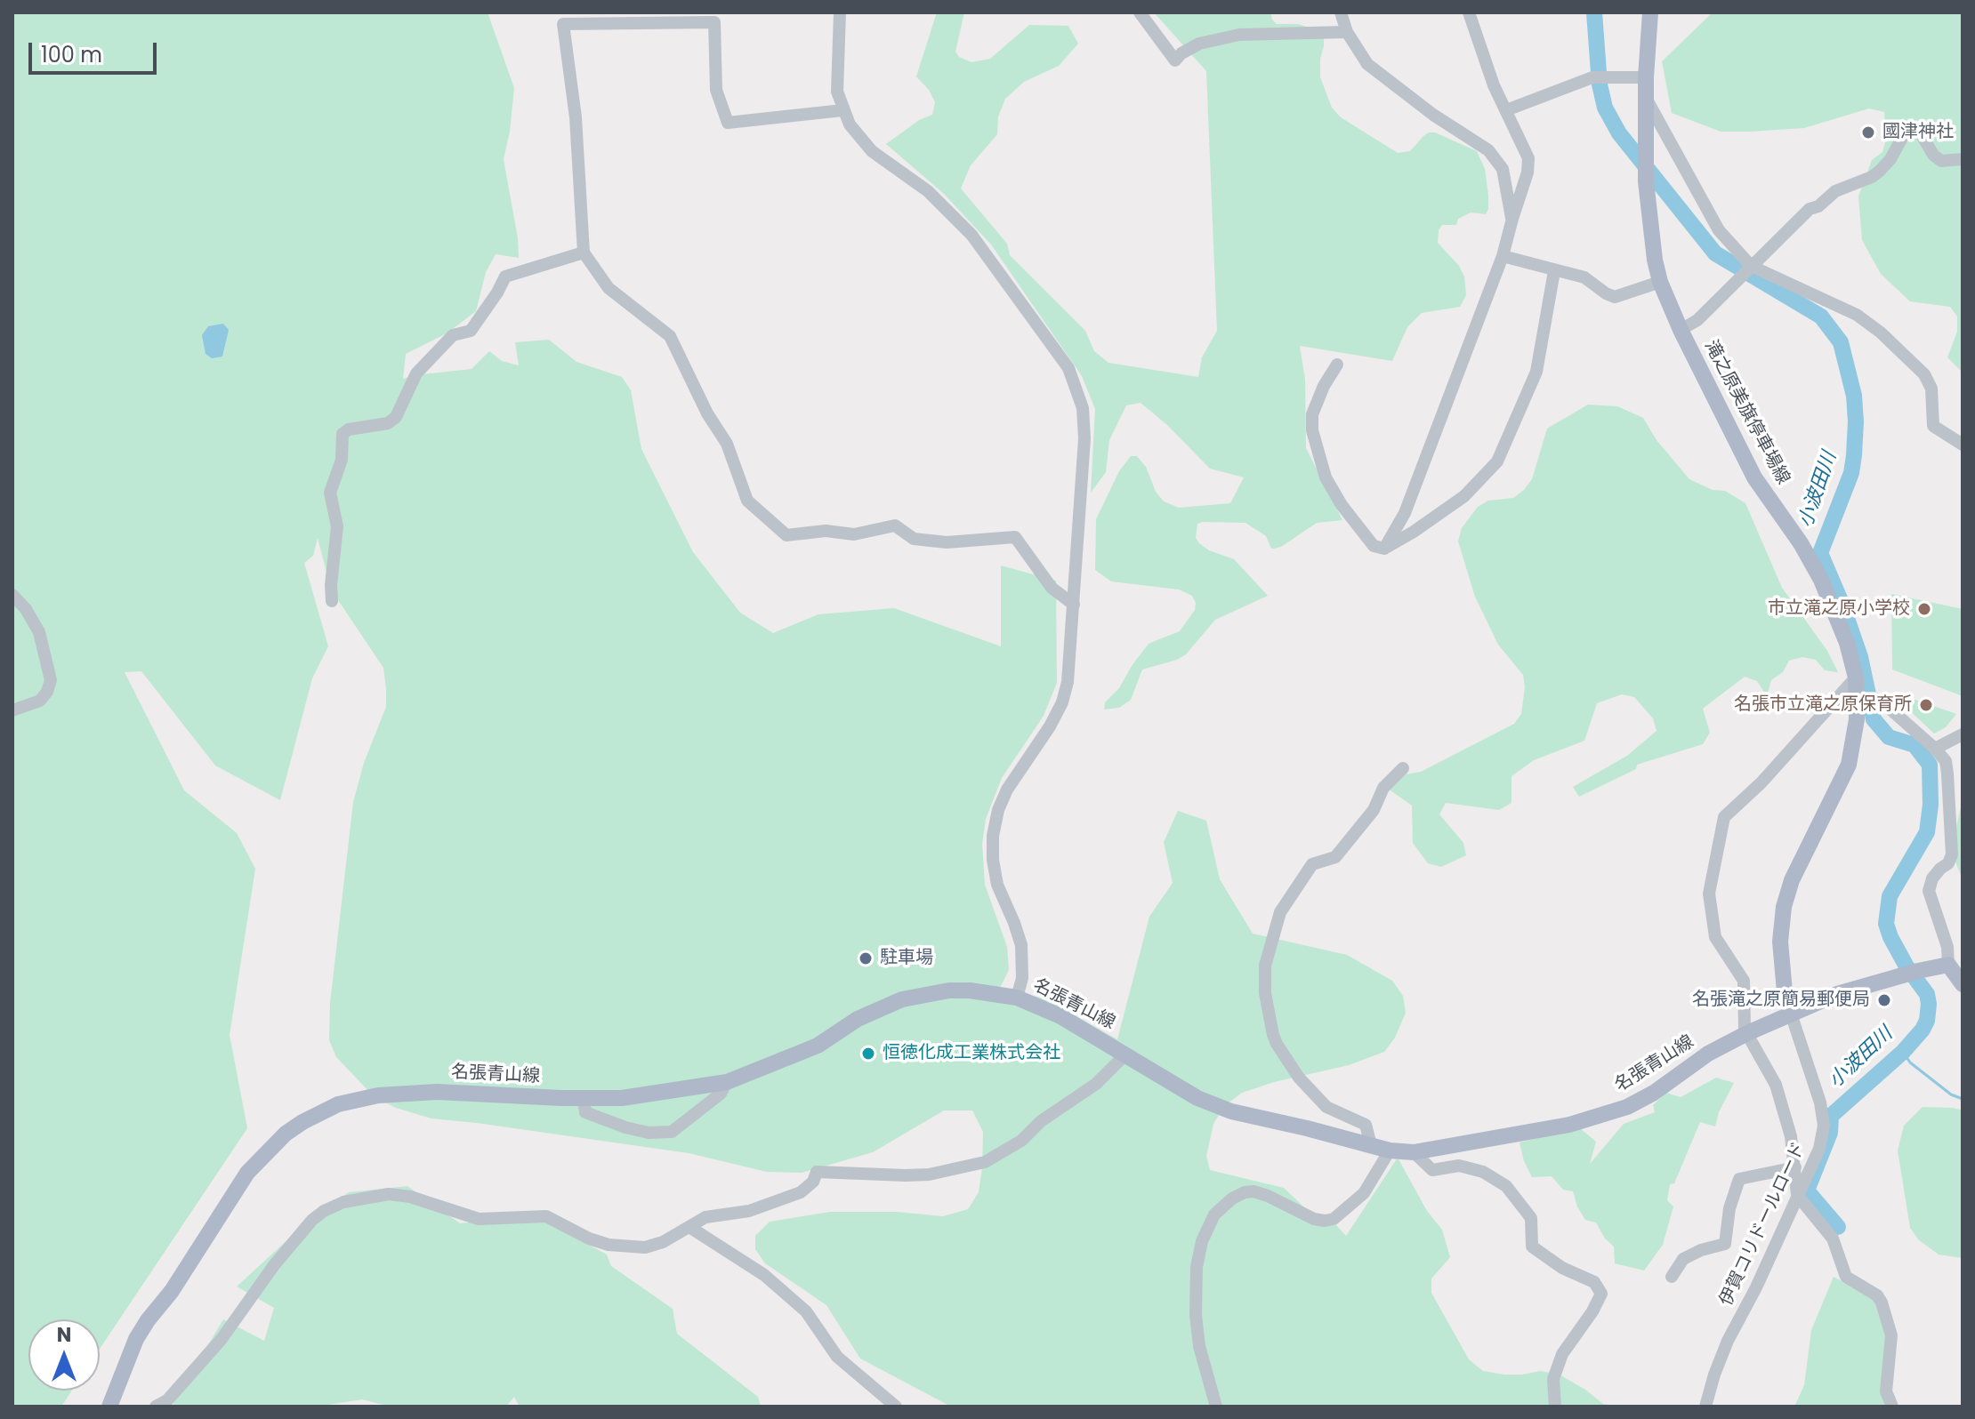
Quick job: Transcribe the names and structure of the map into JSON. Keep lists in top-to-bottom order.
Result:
{
  "streets": {
    "main road": ["滝之原美旗停車場線", "名張青山線"],
    "street": ["伊賀コリドールロード"]
  },
  "crossings": [
    ["滝之原美旗停車場線", "名張青山線"],
    ["滝之原美旗停車場線", "伊賀コリドールロード"],
    ["名張青山線", "伊賀コリドールロード"]
  ],
  "water": ["小波田川"],
  "places": [
    "國津神社",
    "市立滝之原小学校",
    "名張市立滝之原保育所",
    "駐車場",
    "名張滝之原簡易郵便局",
    "恒徳化成工業株式会社"
  ],
  "scale_bar": "100 m",
  "north": "top"
}
